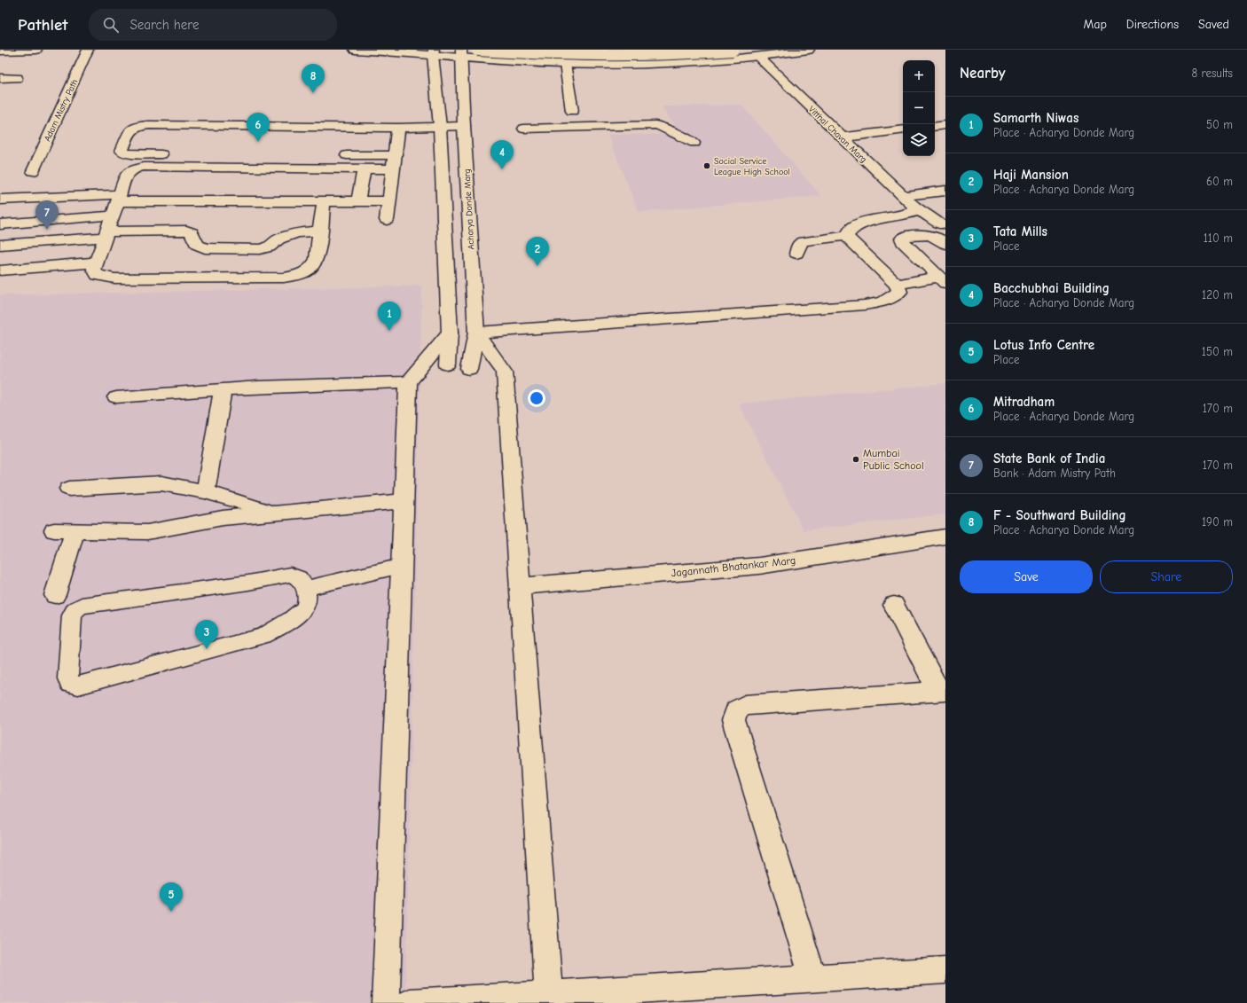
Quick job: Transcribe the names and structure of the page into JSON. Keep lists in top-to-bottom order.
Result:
{
  "streets": {
    "main road": [
      "Adam Mistry Path",
      "Vitthal Chavan Marg",
      "Acharya Donde Marg",
      "Jagannath Bhatankar Marg"
    ]
  },
  "places": ["Social Service League High School", "Mumbai Public School"],
  "page": {
    "header": "Pathlet",
    "search": "Search here",
    "nav": ["Map", "Directions", "Saved"],
    "heading": ["Nearby", "8 results"],
    "map_buttons": ["+", "−"],
    "pins": [
      "8",
      "6",
      "4",
      "7",
      "2",
      "1",
      "3",
      "5"
    ],
    "list": [
      {
        "mark": "1",
        "name": "Samarth Niwas",
        "note": "Place · Acharya Donde Marg",
        "value": "50 m"
      },
      {
        "mark": "2",
        "name": "Haji Mansion",
        "note": "Place · Acharya Donde Marg",
        "value": "60 m"
      },
      {
        "mark": "3",
        "name": "Tata Mills",
        "note": "Place",
        "value": "110 m"
      },
      {
        "mark": "4",
        "name": "Bacchubhai Building",
        "note": "Place · Acharya Donde Marg",
        "value": "120 m"
      },
      {
        "mark": "5",
        "name": "Lotus Info Centre",
        "note": "Place",
        "value": "150 m"
      },
      {
        "mark": "6",
        "name": "Mitradham",
        "note": "Place · Acharya Donde Marg",
        "value": "170 m"
      },
      {
        "mark": "7",
        "name": "State Bank of India",
        "note": "Bank · Adam Mistry Path",
        "value": "170 m"
      },
      {
        "mark": "8",
        "name": "F - Southward Building",
        "note": "Place · Acharya Donde Marg",
        "value": "190 m"
      }
    ],
    "buttons": ["Save", "Share"]
  }
}
